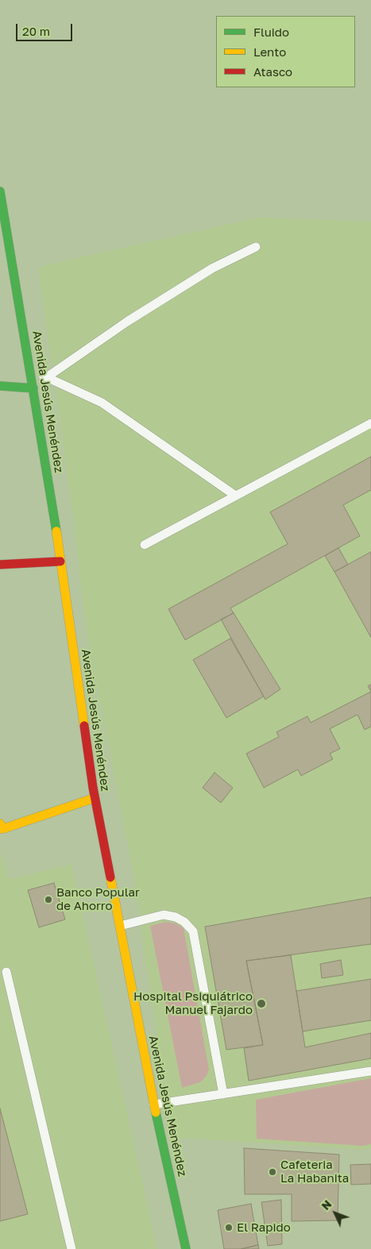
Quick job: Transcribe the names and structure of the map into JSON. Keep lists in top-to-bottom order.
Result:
{
  "streets": {
    "main road": ["Avenida Jesús Menéndez"]
  },
  "places": [
    "Banco Popular de Ahorro",
    "Hospital Psiquiátrico Manuel Fajardo",
    "Cafeteria La Habanita",
    "El Rapido"
  ],
  "legend": ["Fluido", "Lento", "Atasco"],
  "scale_bar": "20 m",
  "north": "top left"
}
